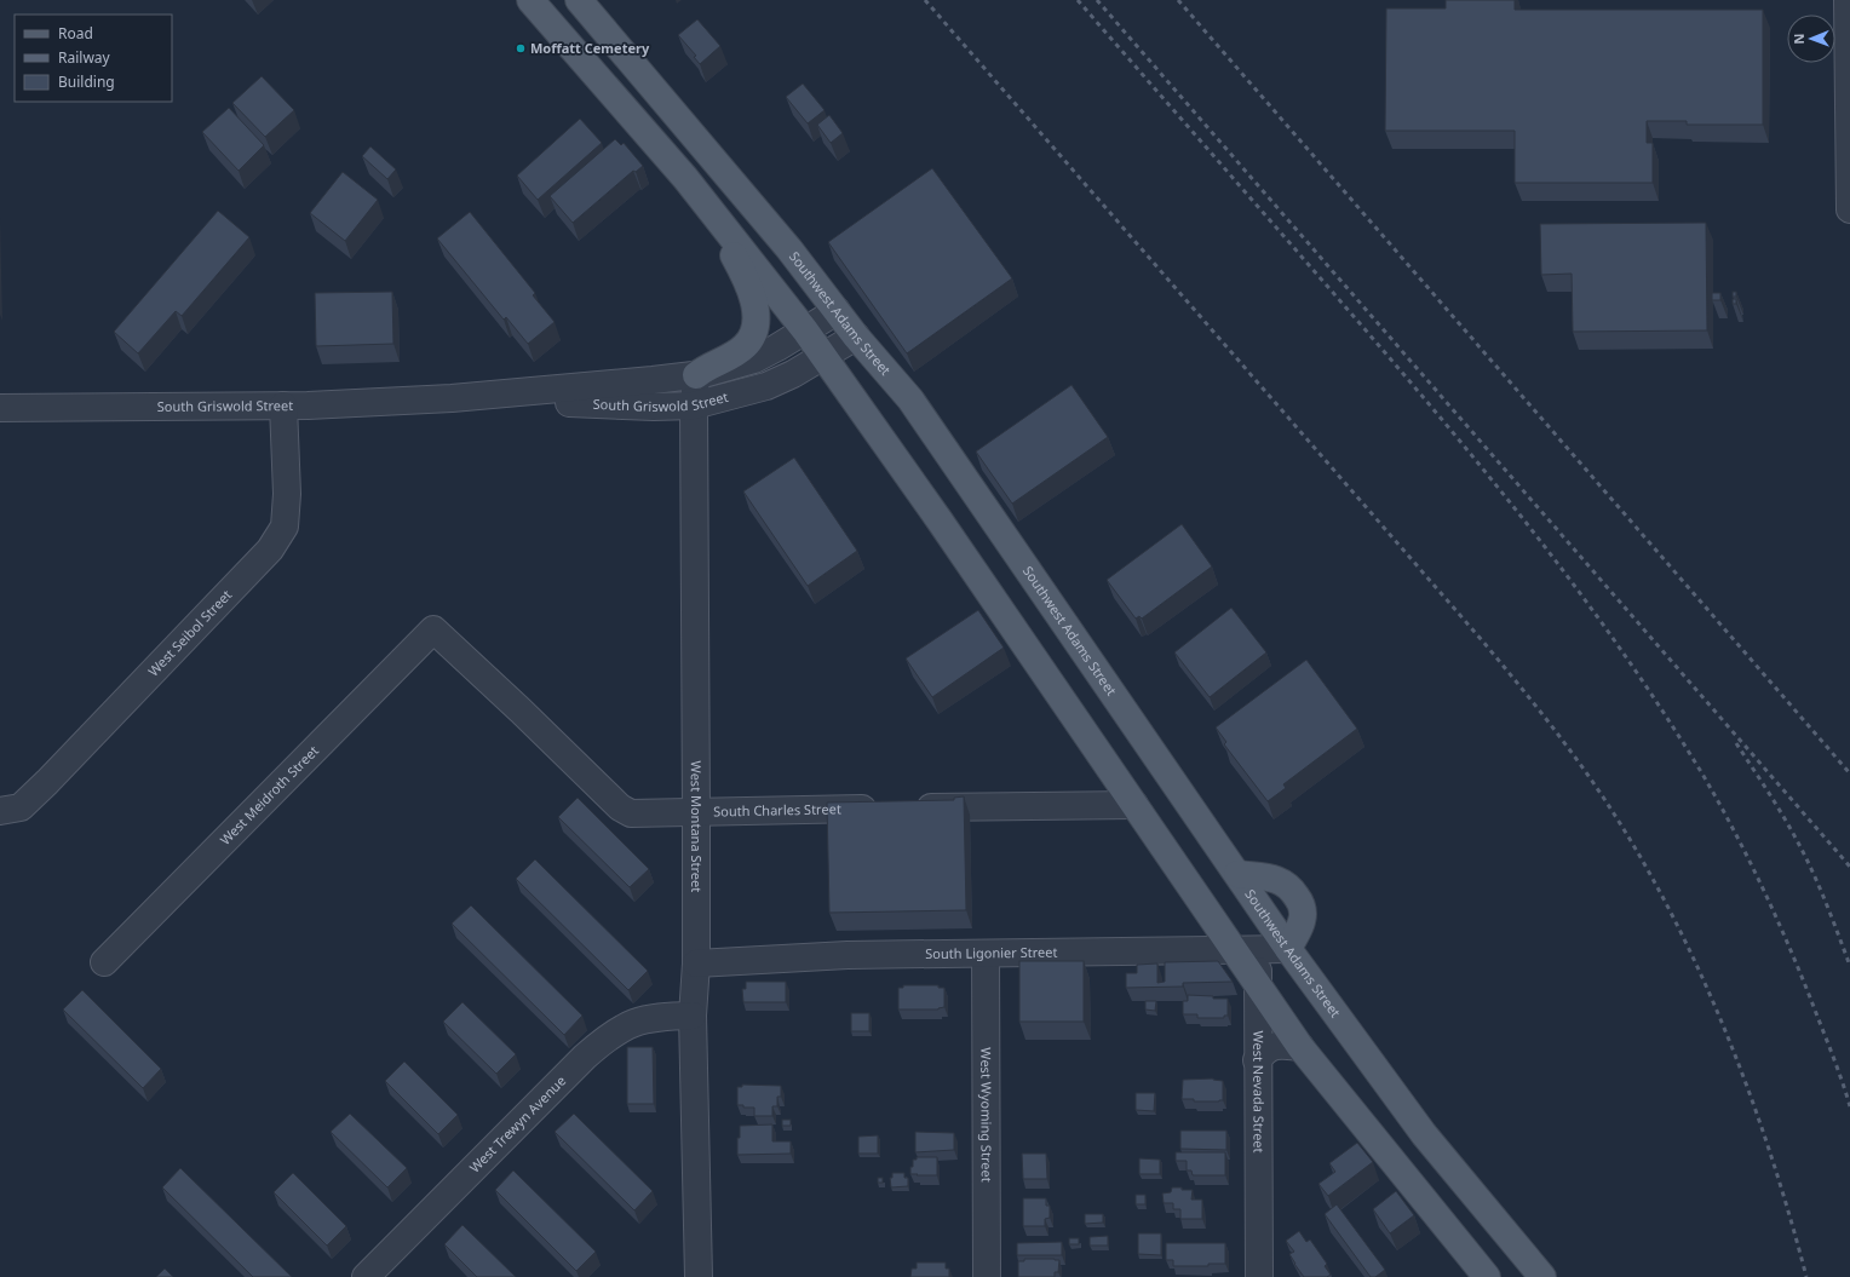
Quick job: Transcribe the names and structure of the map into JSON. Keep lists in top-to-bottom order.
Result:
{
  "streets": {
    "main road": ["Southwest Adams Street"],
    "street": [
      "South Griswold Street",
      "West Seibol Street",
      "West Meidroth Street",
      "South Charles Street",
      "West Montana Street",
      "South Ligonier Street",
      "West Nevada Street",
      "West Wyoming Street",
      "West Trewyn Avenue"
    ]
  },
  "crossings": [
    ["Southwest Adams Street", "South Griswold Street"],
    ["Southwest Adams Street", "South Ligonier Street"],
    ["South Griswold Street", "West Seibol Street"],
    ["South Griswold Street", "West Montana Street"],
    ["West Meidroth Street", "South Charles Street"],
    ["South Charles Street", "West Montana Street"],
    ["West Montana Street", "South Ligonier Street"],
    ["West Montana Street", "West Trewyn Avenue"],
    ["South Ligonier Street", "West Wyoming Street"]
  ],
  "places": ["Moffatt Cemetery"],
  "legend": ["Road", "Railway", "Building"],
  "north": "left"
}
